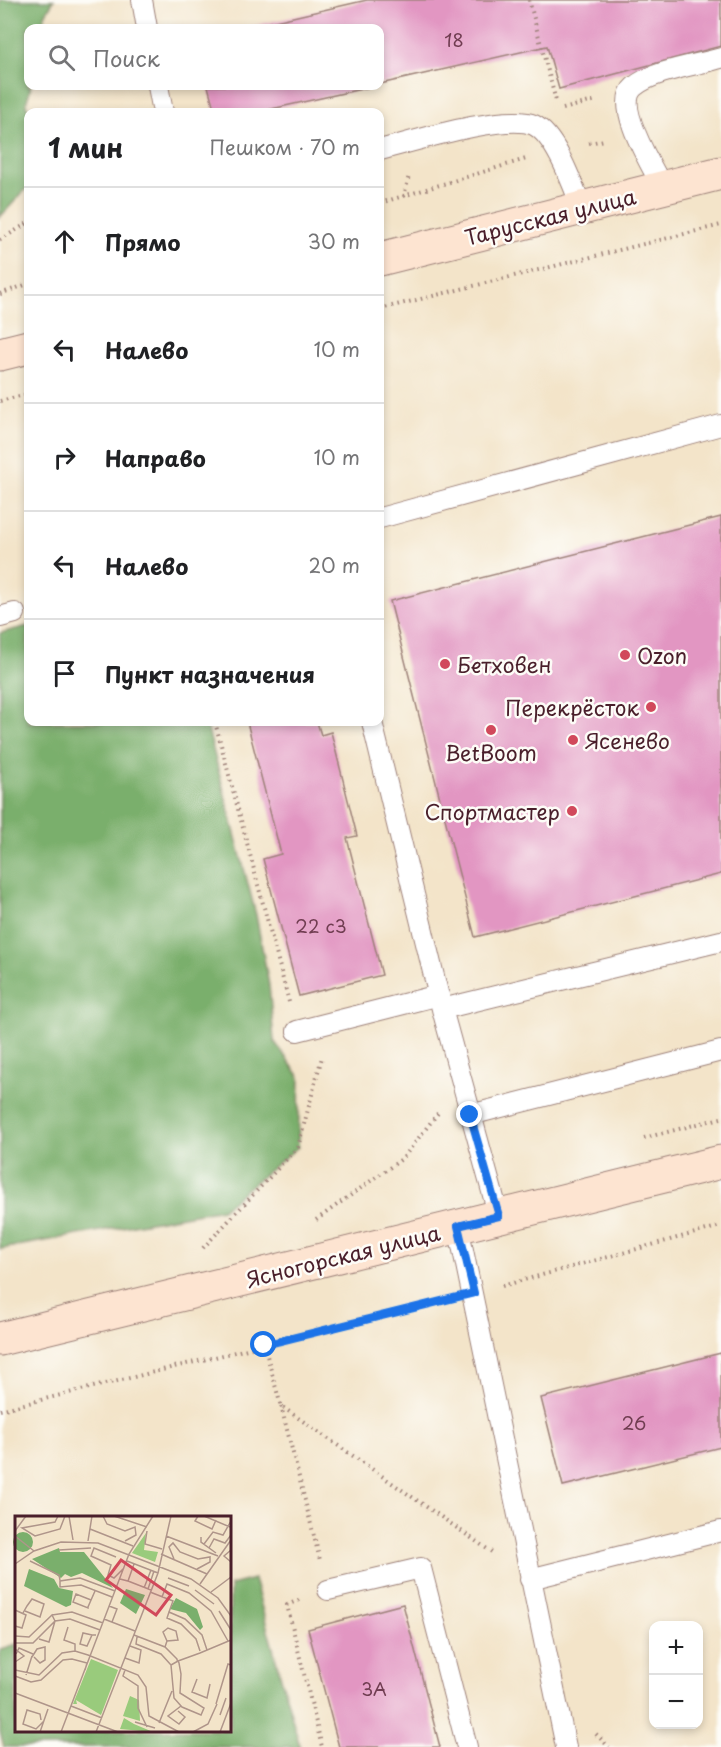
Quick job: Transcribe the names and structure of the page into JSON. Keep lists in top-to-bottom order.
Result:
{
  "streets": {
    "main road": ["Тарусская улица", "Ясногорская улица"]
  },
  "places": [
    "Ozon",
    "Бетховен",
    "Перекрёсток",
    "BetBoom",
    "Ясенево",
    "Спортмастер"
  ],
  "house_numbers": [
    "18",
    "22 с3",
    "26",
    "3А"
  ],
  "page": {
    "search": "Поиск",
    "heading": ["1 мин", "Пешком · 70 m"],
    "list": [
      ["Прямо", "30 m"],
      ["Налево", "10 m"],
      ["Направо", "10 m"],
      ["Налево", "20 m"],
      "Пункт назначения"
    ],
    "map_buttons": ["+", "−"]
  }
}
